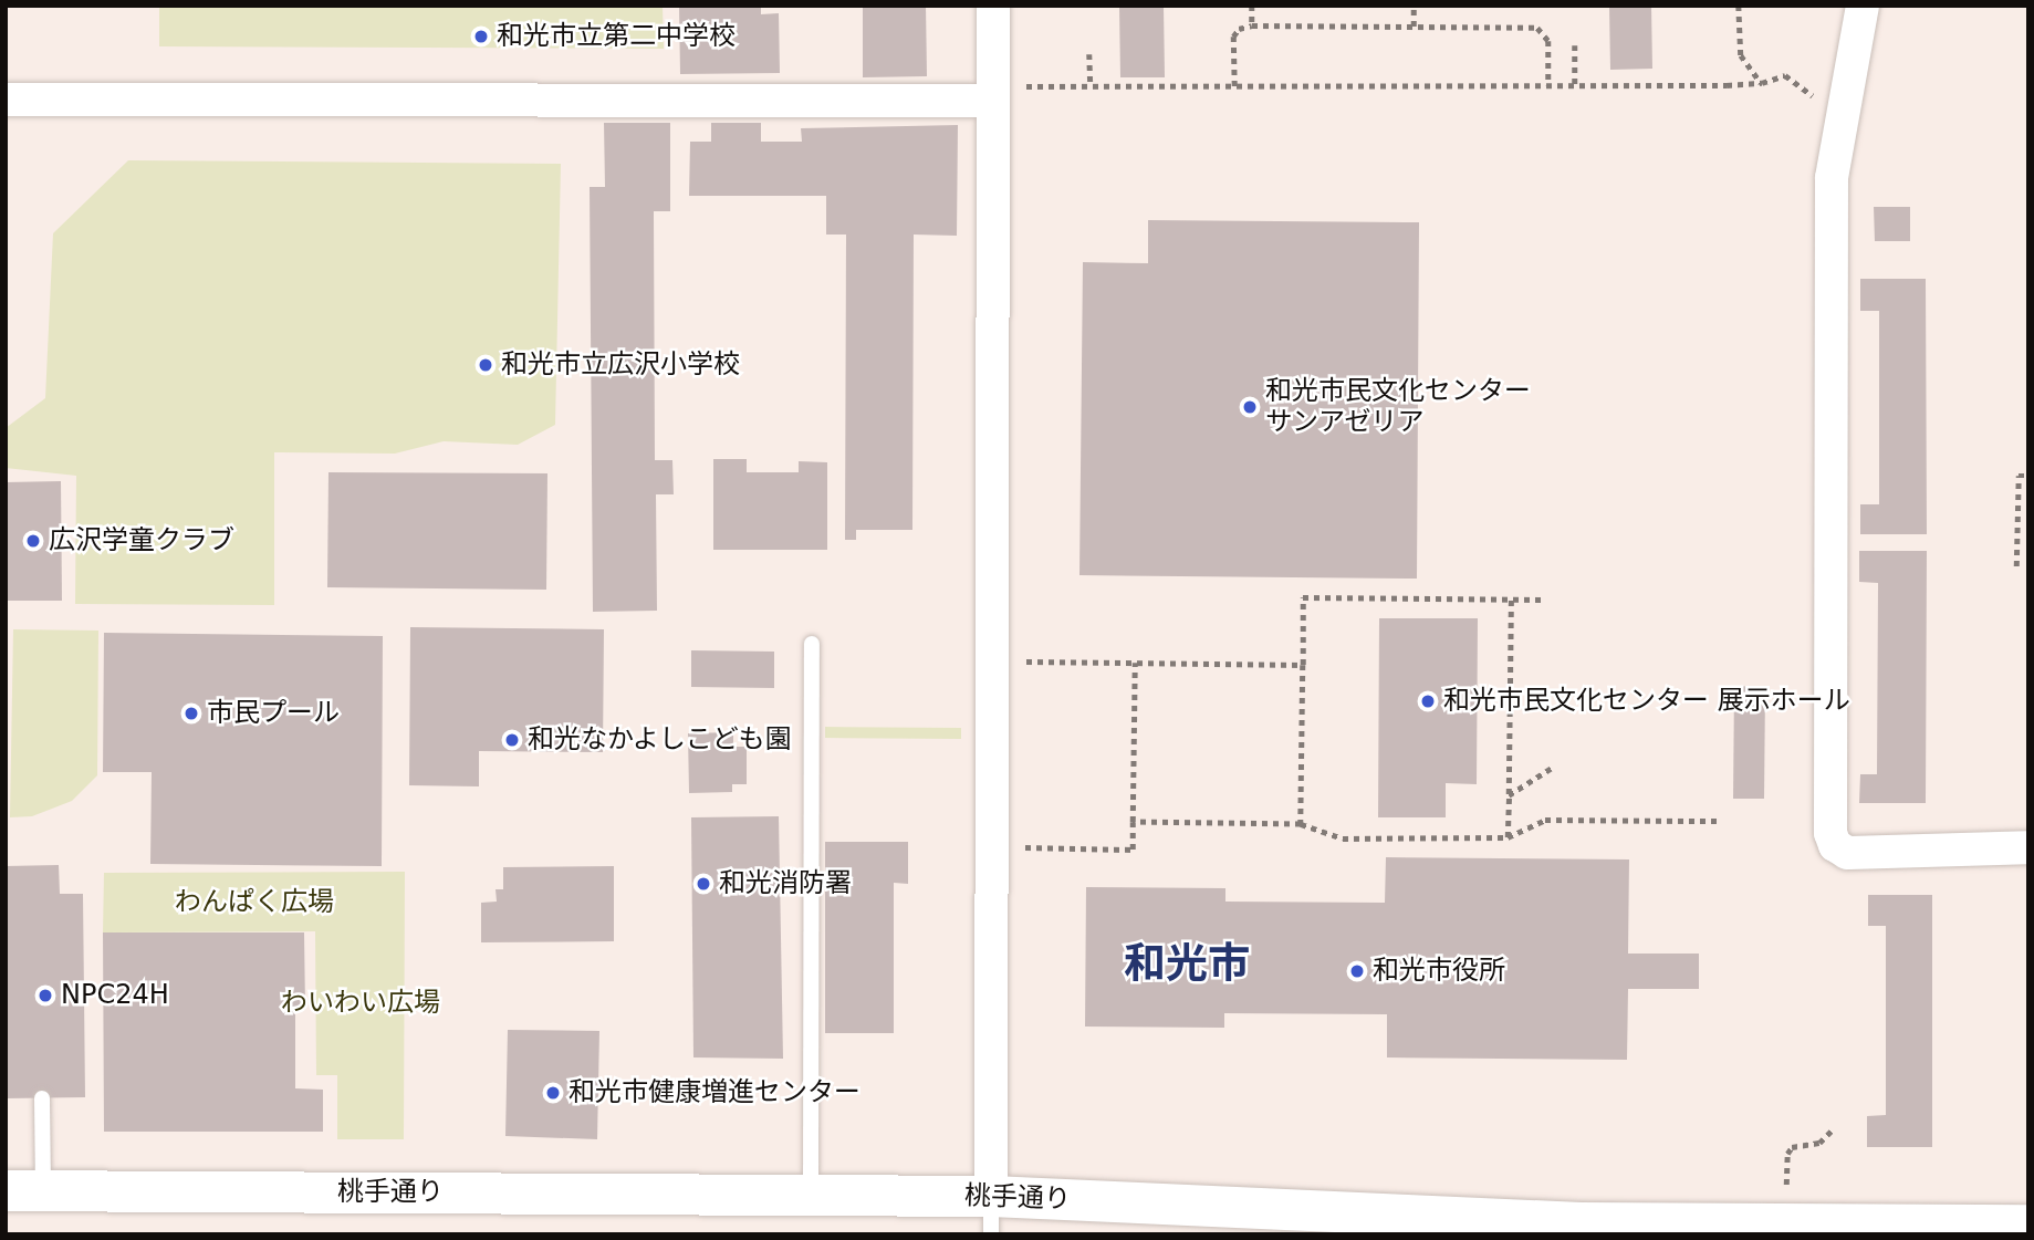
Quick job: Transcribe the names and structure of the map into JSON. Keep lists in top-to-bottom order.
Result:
{
  "streets": {
    "street": ["桃手通り"]
  },
  "districts": ["和光市"],
  "parks": ["わんぱく広場", "わいわい広場"],
  "places": [
    "和光市立第二中学校",
    "和光市立広沢小学校",
    "和光市民文化センター サンアゼリア",
    "広沢学童クラブ",
    "和光市民文化センター 展示ホール",
    "市民プール",
    "和光なかよしこども園",
    "和光消防署",
    "和光市役所",
    "NPC24H",
    "和光市健康増進センター"
  ]
}
